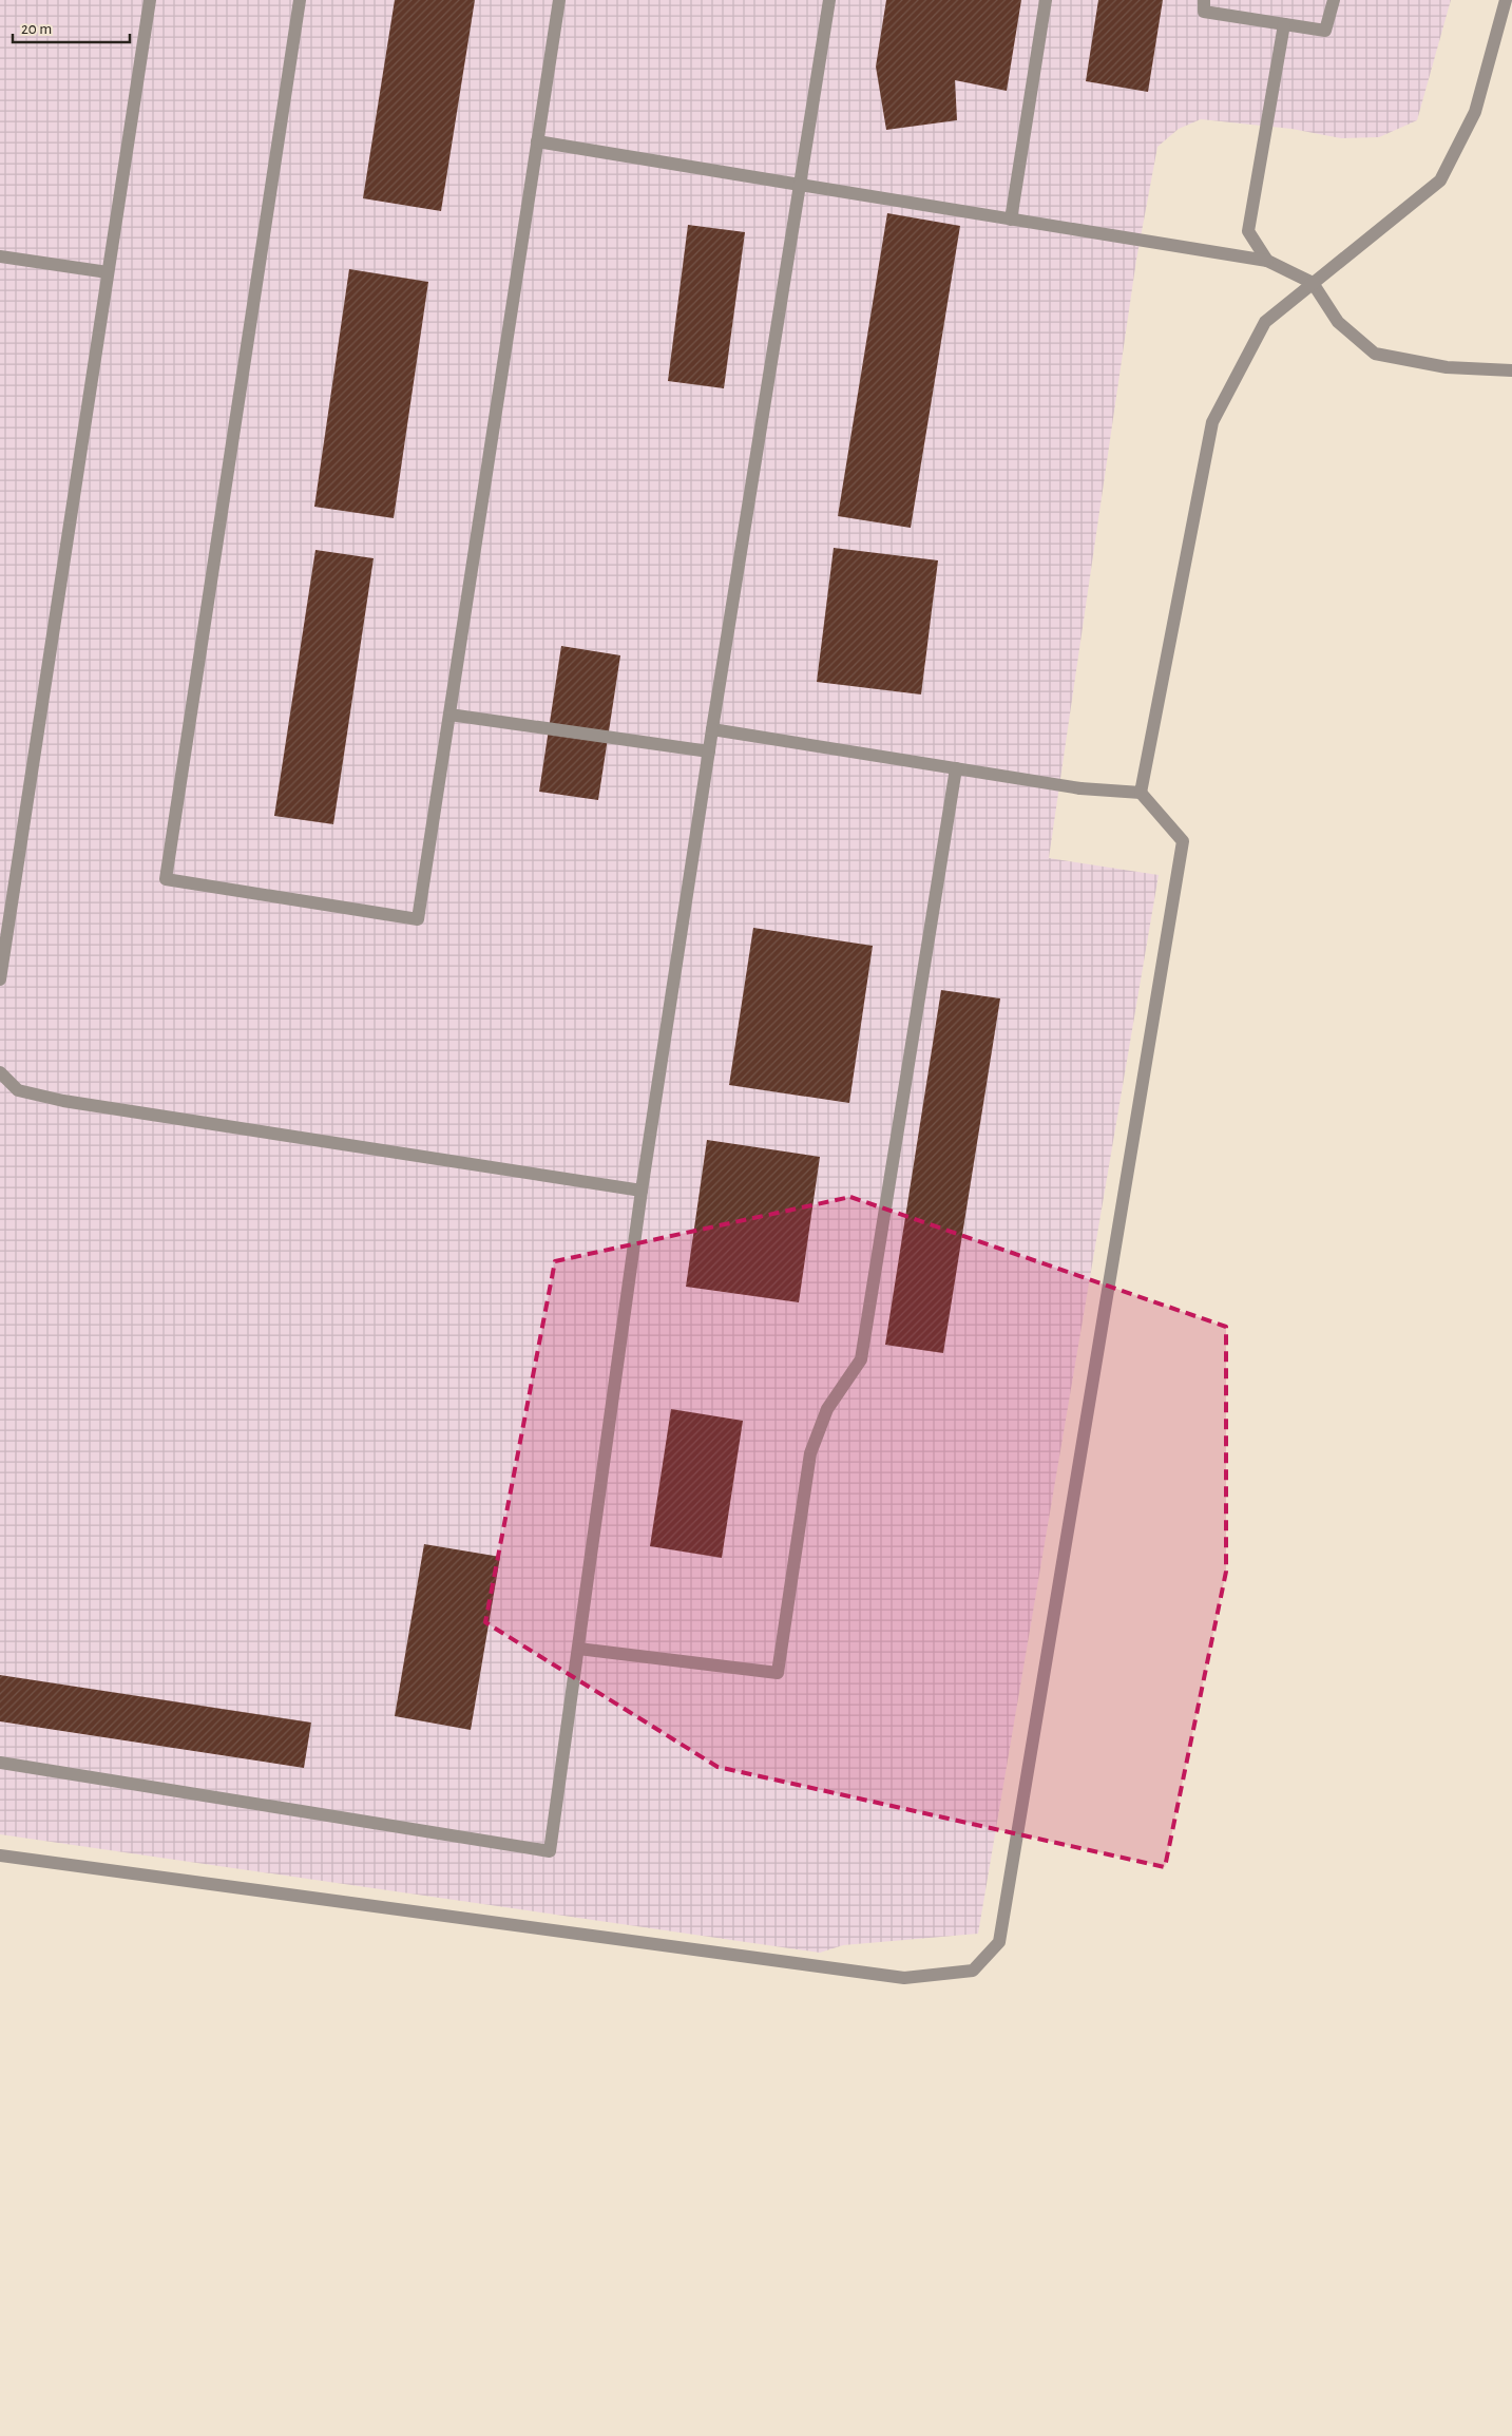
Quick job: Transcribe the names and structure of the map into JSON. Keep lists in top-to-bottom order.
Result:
{
  "scale_bar": "20 m"
}
